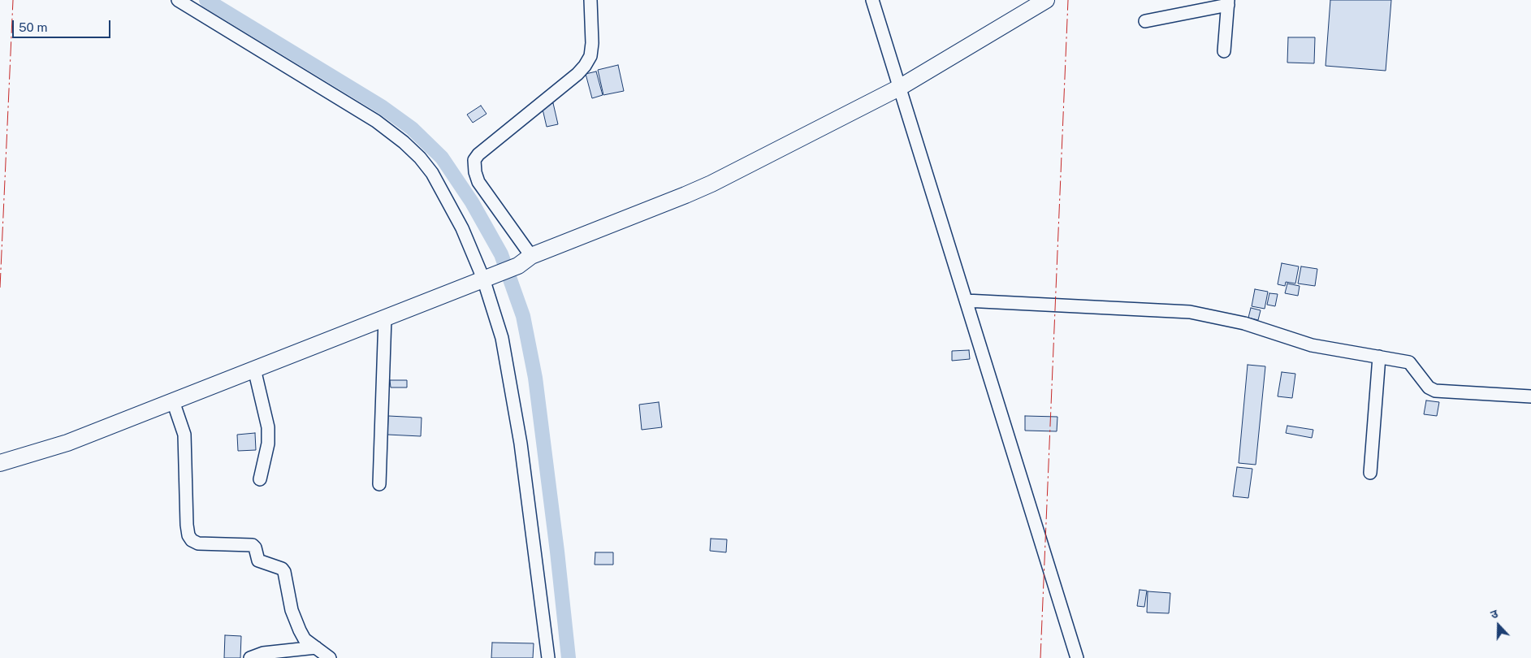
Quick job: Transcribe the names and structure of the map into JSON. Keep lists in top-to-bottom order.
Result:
{
  "scale_bar": "50 m",
  "north": "top"
}
